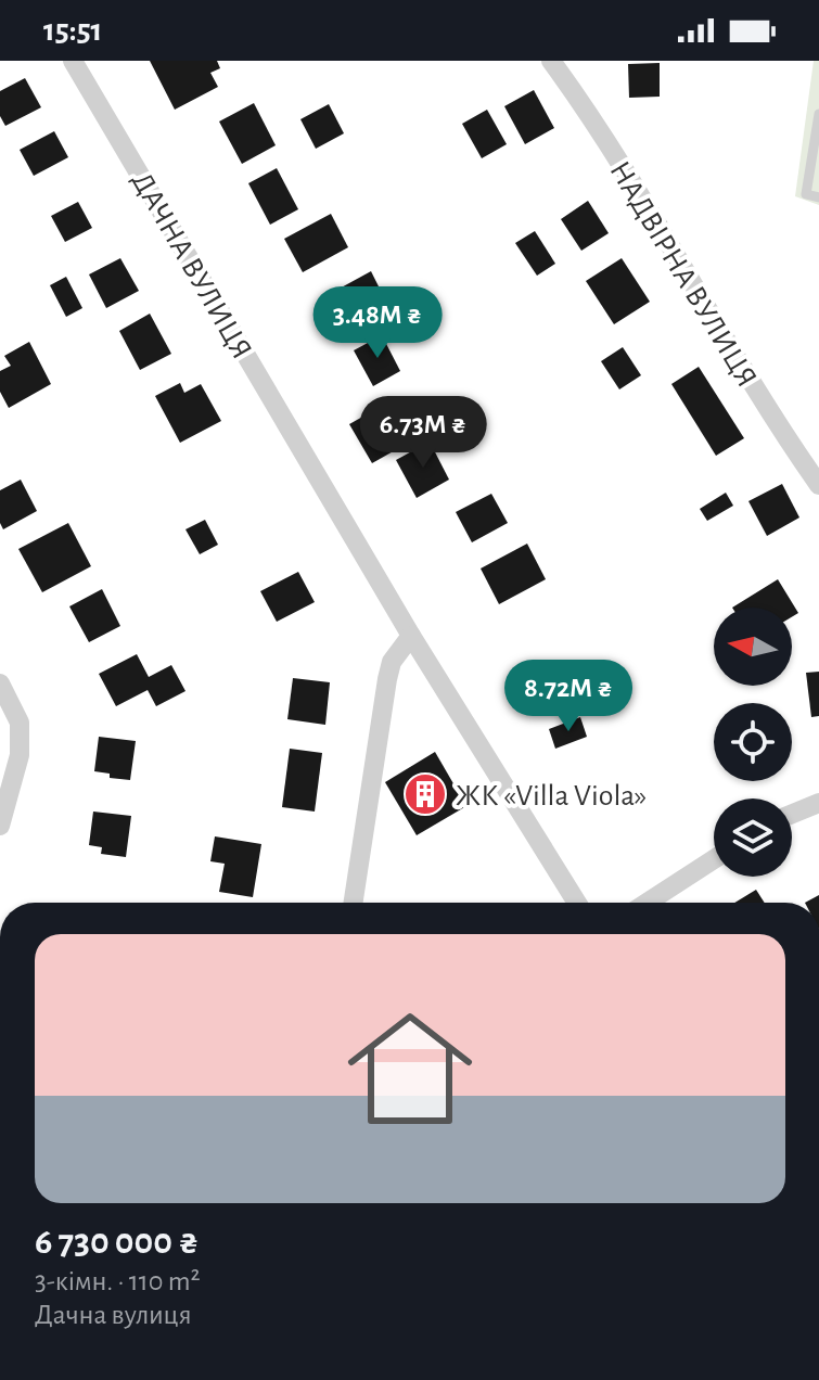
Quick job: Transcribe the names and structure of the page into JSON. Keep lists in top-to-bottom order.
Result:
{
  "streets": {
    "street": ["ДАЧНА ВУЛИЦЯ", "НАДВІРНА ВУЛИЦЯ"]
  },
  "places": {
    "building": ["ЖК «Villa Viola»"]
  },
  "north": "left",
  "page": {
    "status": "15:51",
    "price": ["3.48M ₴", "6.73M ₴", "8.72M ₴"],
    "list": [
      {
        "name": "6 730 000 ₴",
        "note": "3-кімн. · 110 m² · Дачна вулиця"
      }
    ]
  }
}
